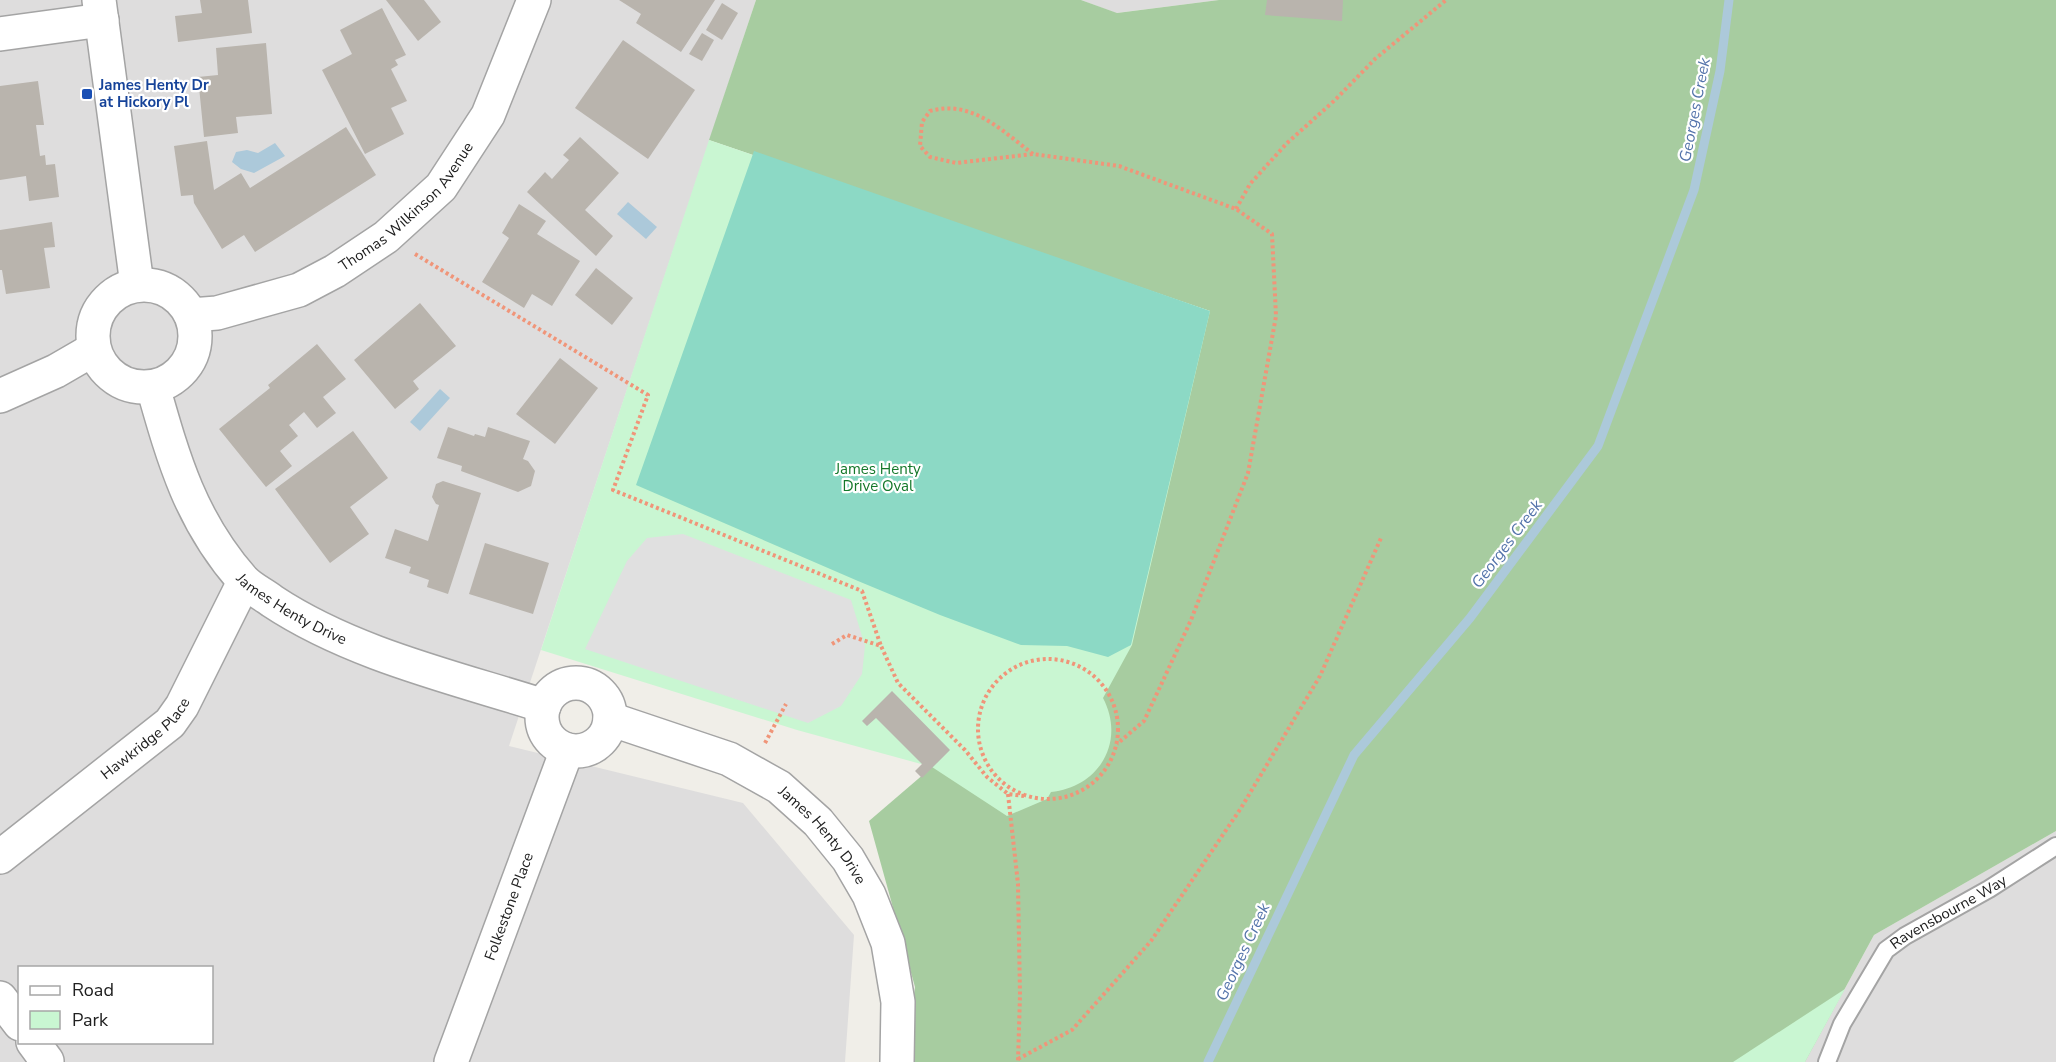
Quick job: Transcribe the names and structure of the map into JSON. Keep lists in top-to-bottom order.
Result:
{
  "streets": {
    "street": [
      "Thomas Wilkinson Avenue",
      "James Henty Drive",
      "Hawkridge Place",
      "Folkestone Place"
    ],
    "lane": ["Ravensbourne Way"]
  },
  "crossings": [
    ["Thomas Wilkinson Avenue", "James Henty Drive"],
    ["James Henty Drive", "Hawkridge Place"],
    ["James Henty Drive", "Folkestone Place"]
  ],
  "water": ["Georges Creek"],
  "parks": ["James Henty Drive Oval"],
  "places": {
    "transit": ["James Henty Dr at Hickory Pl"]
  },
  "legend": ["Road", "Park"]
}
